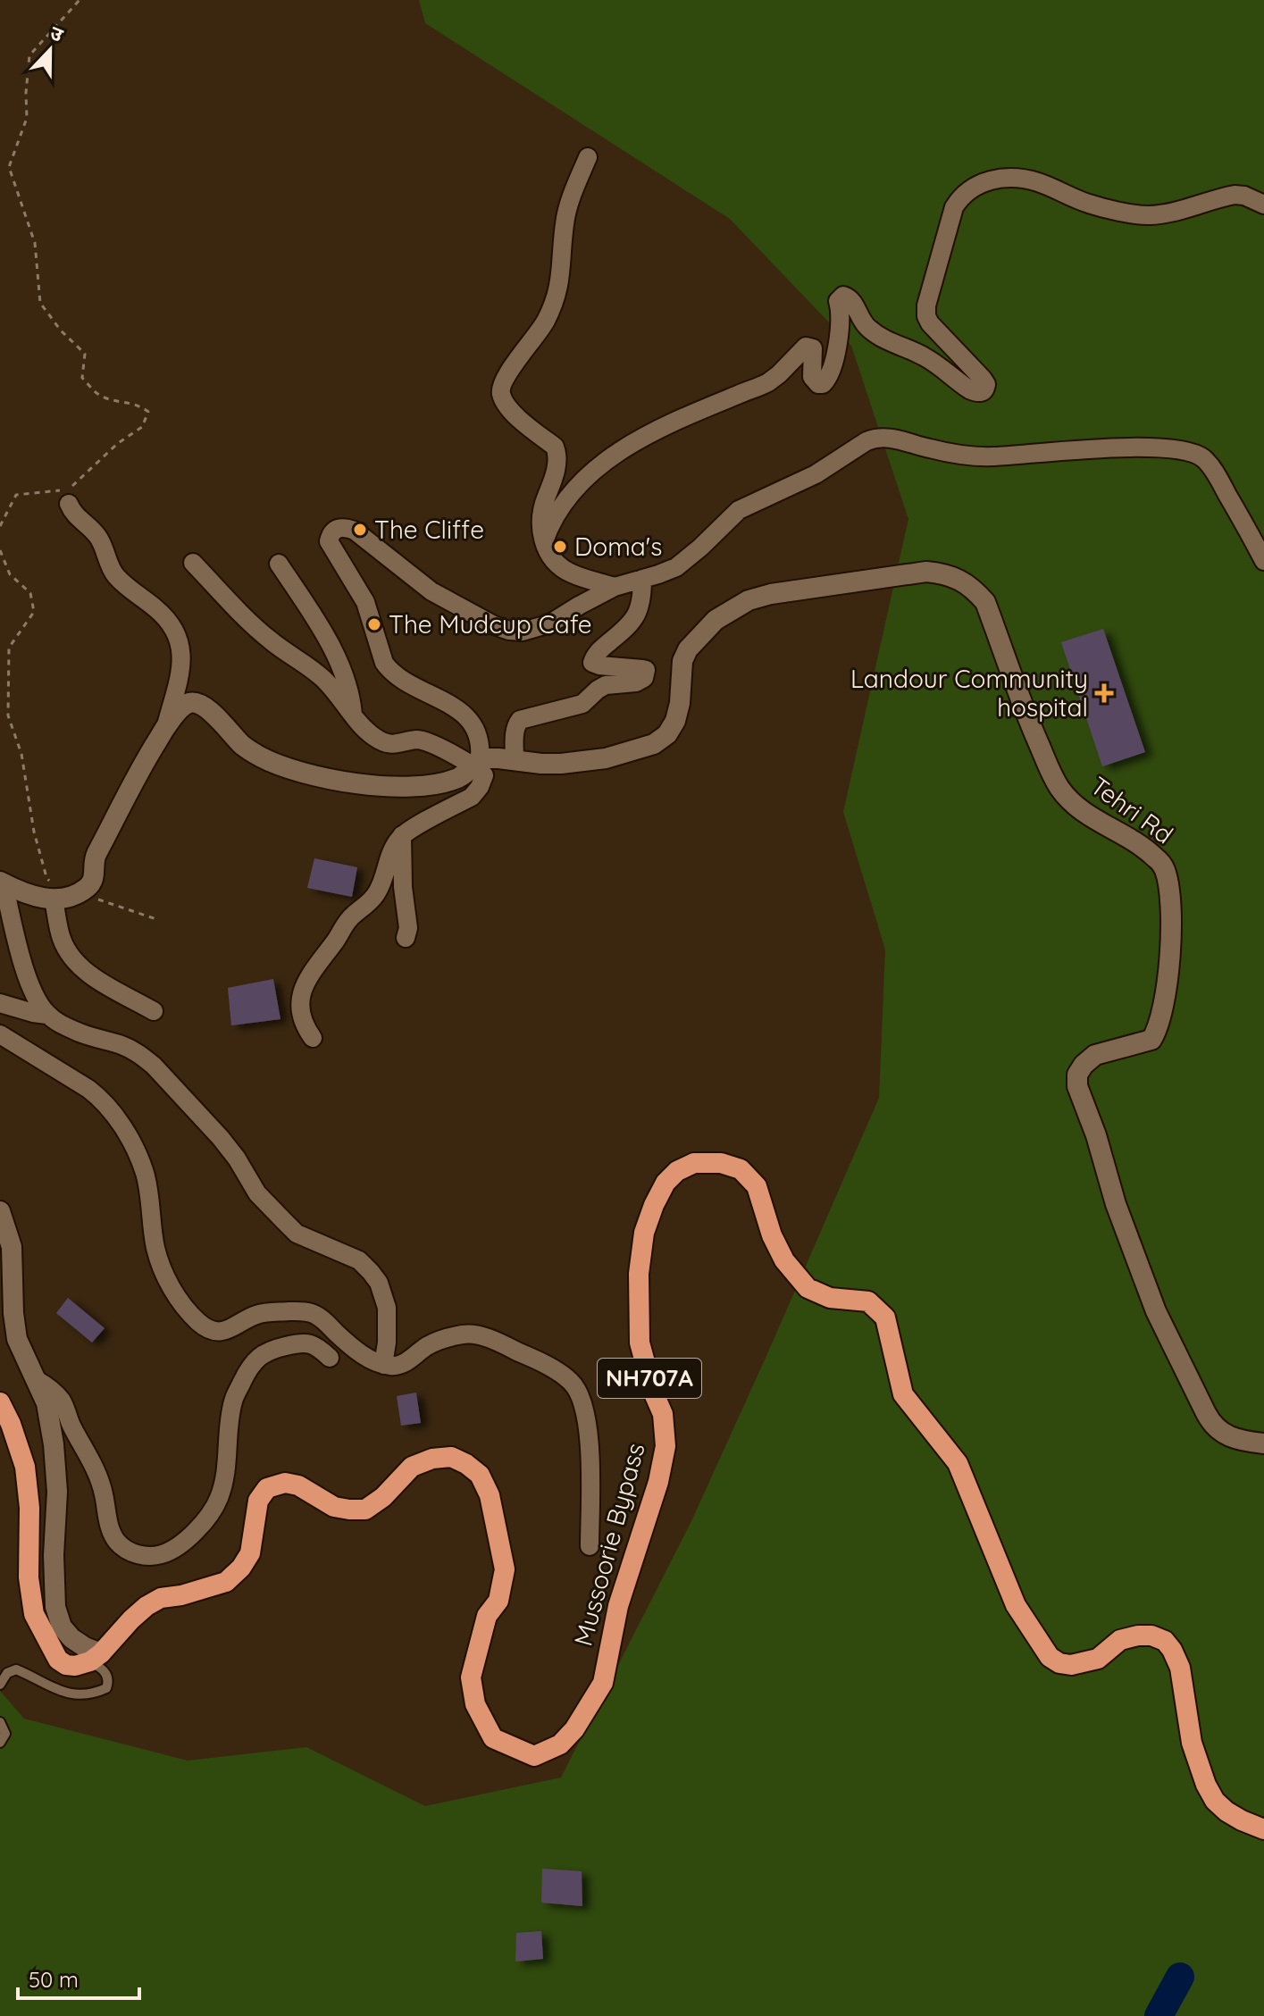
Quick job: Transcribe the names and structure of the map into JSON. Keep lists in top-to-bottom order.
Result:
{
  "streets": {
    "highway": ["NH707A", "Mussoorie Bypass"],
    "street": ["Tehri Rd"]
  },
  "places": {
    "other": ["The Cliffe", "Doma's", "The Mudcup Cafe"],
    "health": ["Landour Community hospital"]
  },
  "scale_bar": "50 m",
  "north": "top"
}
